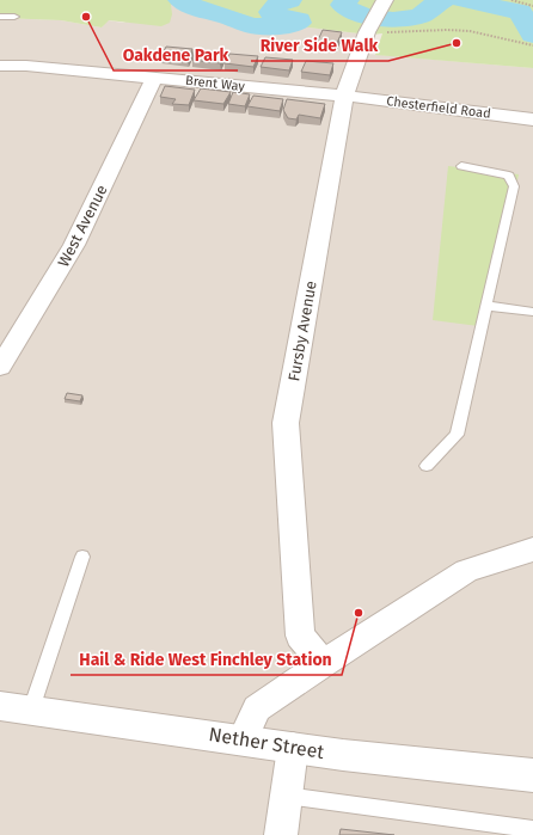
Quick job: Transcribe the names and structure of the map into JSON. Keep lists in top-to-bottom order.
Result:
{
  "streets": {
    "street": [
      "Brent Way",
      "Chesterfield Road",
      "West Avenue",
      "Fursby Avenue",
      "Nether Street"
    ]
  },
  "crossings": [
    ["Brent Way", "Chesterfield Road"],
    ["Brent Way", "West Avenue"],
    ["Brent Way", "Fursby Avenue"],
    ["Chesterfield Road", "Fursby Avenue"]
  ],
  "places": ["Oakdene Park", "River Side Walk", "Hail & Ride West Finchley Station"]
}
